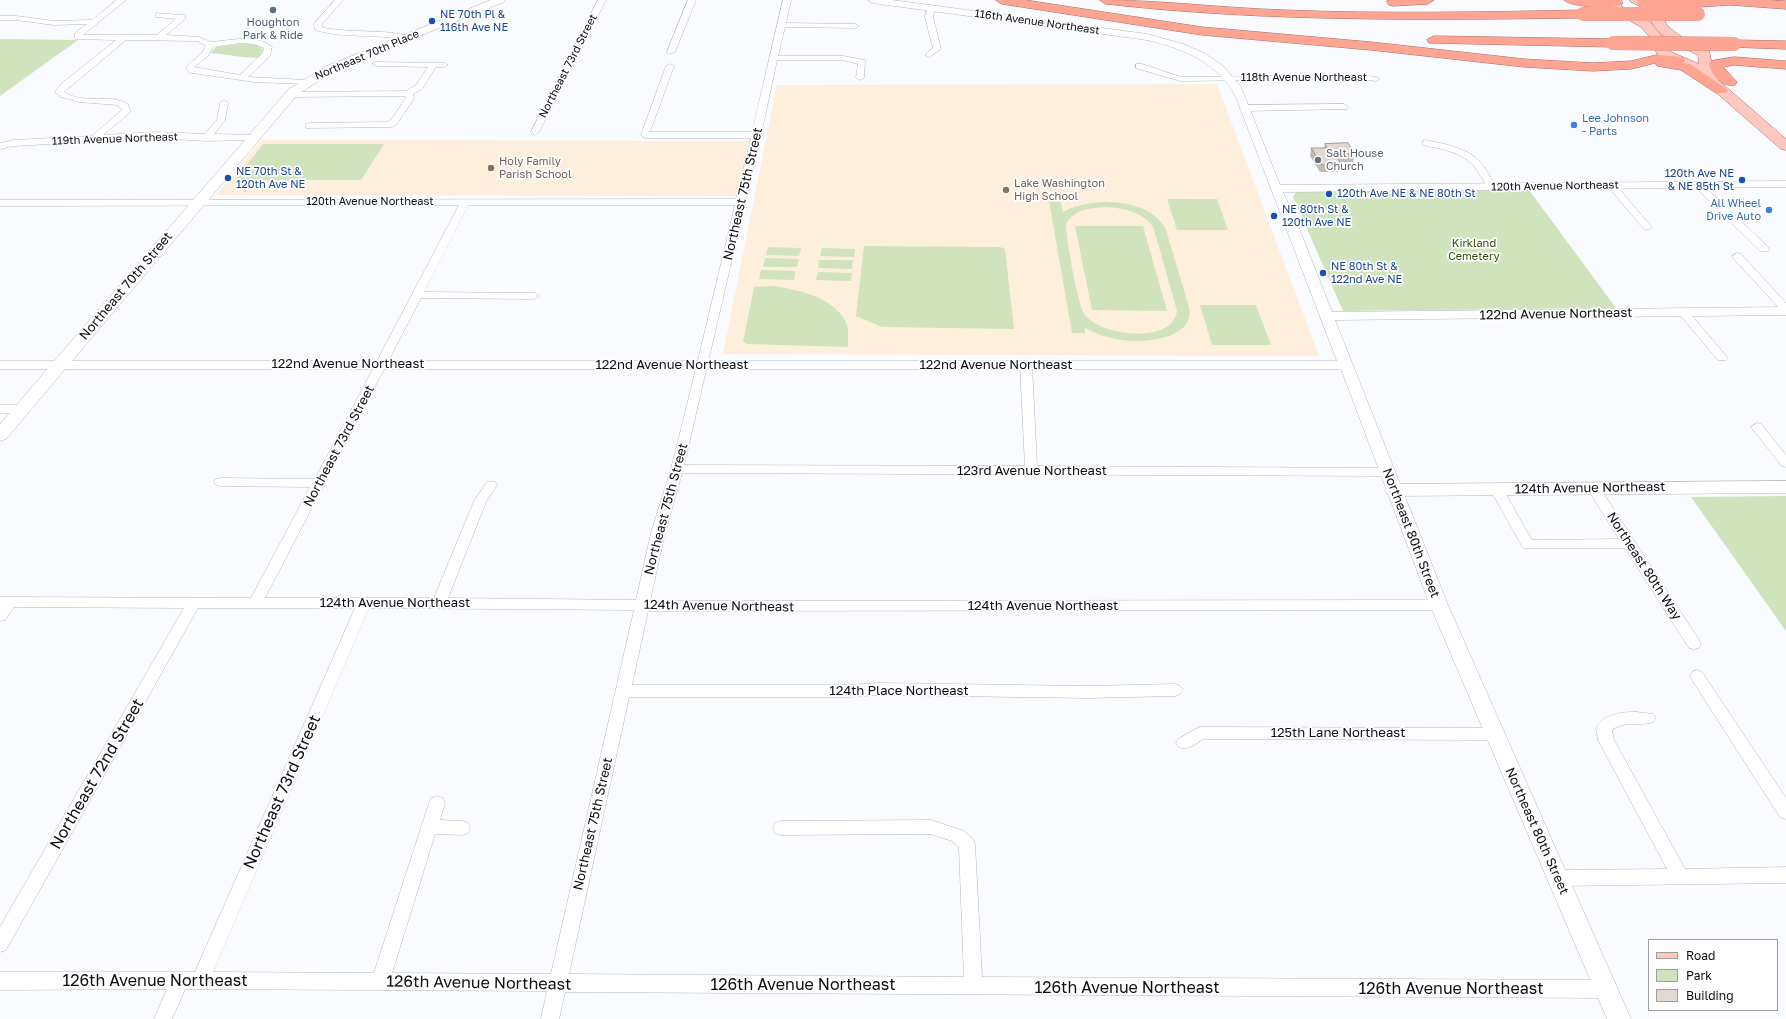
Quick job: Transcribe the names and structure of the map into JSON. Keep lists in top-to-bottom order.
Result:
{
  "streets": {
    "main road": ["Northeast 70th Place", "Northeast 70th Street", "124th Avenue Northeast"],
    "street": [
      "116th Avenue Northeast",
      "Northeast 73rd Street",
      "118th Avenue Northeast",
      "119th Avenue Northeast",
      "120th Avenue Northeast",
      "Northeast 75th Street",
      "122nd Avenue Northeast",
      "123rd Avenue Northeast",
      "Northeast 80th Street",
      "Northeast 80th Way",
      "124th Place Northeast",
      "125th Lane Northeast",
      "Northeast 72nd Street",
      "126th Avenue Northeast"
    ]
  },
  "crossings": [
    ["116th Avenue Northeast", "Northeast 80th Street"],
    ["Northeast 70th Place", "119th Avenue Northeast"],
    ["Northeast 70th Place", "Northeast 70th Street"],
    ["Northeast 73rd Street", "120th Avenue Northeast"],
    ["Northeast 73rd Street", "122nd Avenue Northeast"],
    ["Northeast 73rd Street", "124th Avenue Northeast"],
    ["Northeast 73rd Street", "126th Avenue Northeast"],
    ["118th Avenue Northeast", "Northeast 80th Street"],
    ["119th Avenue Northeast", "Northeast 70th Street"],
    ["120th Avenue Northeast", "Northeast 75th Street"],
    ["120th Avenue Northeast", "Northeast 70th Street"],
    ["120th Avenue Northeast", "Northeast 80th Street"],
    ["Northeast 75th Street", "122nd Avenue Northeast"],
    ["Northeast 75th Street", "123rd Avenue Northeast"],
    ["Northeast 75th Street", "124th Avenue Northeast"],
    ["Northeast 75th Street", "124th Place Northeast"],
    ["Northeast 75th Street", "126th Avenue Northeast"],
    ["Northeast 70th Street", "122nd Avenue Northeast"],
    ["122nd Avenue Northeast", "Northeast 80th Street"],
    ["123rd Avenue Northeast", "Northeast 80th Street"],
    ["124th Avenue Northeast", "Northeast 80th Street"],
    ["124th Avenue Northeast", "Northeast 80th Way"],
    ["124th Avenue Northeast", "Northeast 72nd Street"],
    ["Northeast 80th Street", "125th Lane Northeast"],
    ["Northeast 80th Street", "126th Avenue Northeast"]
  ],
  "parks": ["Kirkland Cemetery"],
  "places": [
    "Houghton Park & Ride",
    "NE 70th Pl & 116th Ave NE",
    "Lee Johnson - Parts",
    "Salt House Church",
    "Holy Family Parish School",
    "NE 70th St & 120th Ave NE",
    "120th Ave NE & NE 85th St",
    "Lake Washington High School",
    "120th Ave NE & NE 80th St",
    "All Wheel Drive Auto",
    "NE 80th St & 120th Ave NE",
    "NE 80th St & 122nd Ave NE"
  ],
  "legend": ["Road", "Park", "Building"]
}
